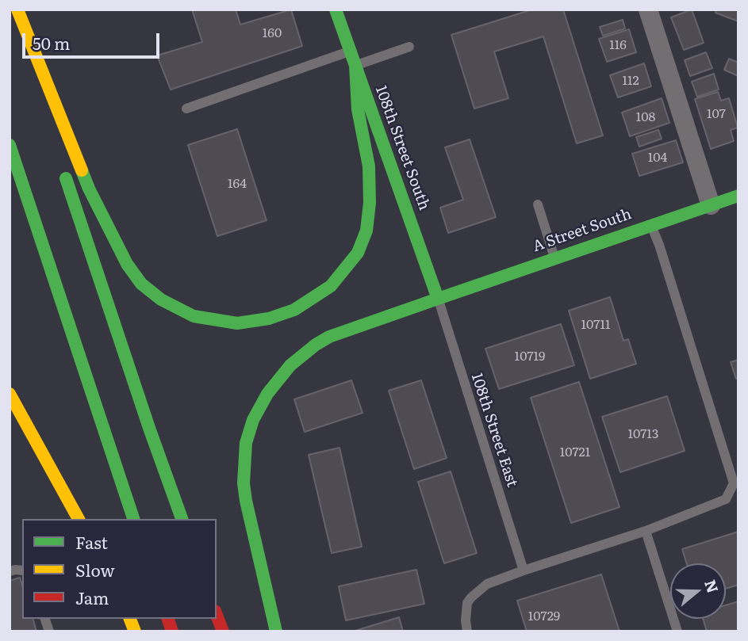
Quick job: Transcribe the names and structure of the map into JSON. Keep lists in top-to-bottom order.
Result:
{
  "streets": {
    "main road": ["108th Street South", "A Street South"],
    "lane": ["108th Street East"]
  },
  "crossings": [
    ["108th Street South", "A Street South"],
    ["108th Street South", "108th Street East"],
    ["A Street South", "108th Street East"]
  ],
  "house_numbers": [
    "160",
    "116",
    "112",
    "107",
    "108",
    "104",
    "164",
    "10711",
    "10719",
    "10713",
    "10721",
    "10729"
  ],
  "legend": ["Fast", "Slow", "Jam"],
  "scale_bar": "50 m",
  "north": "right"
}
